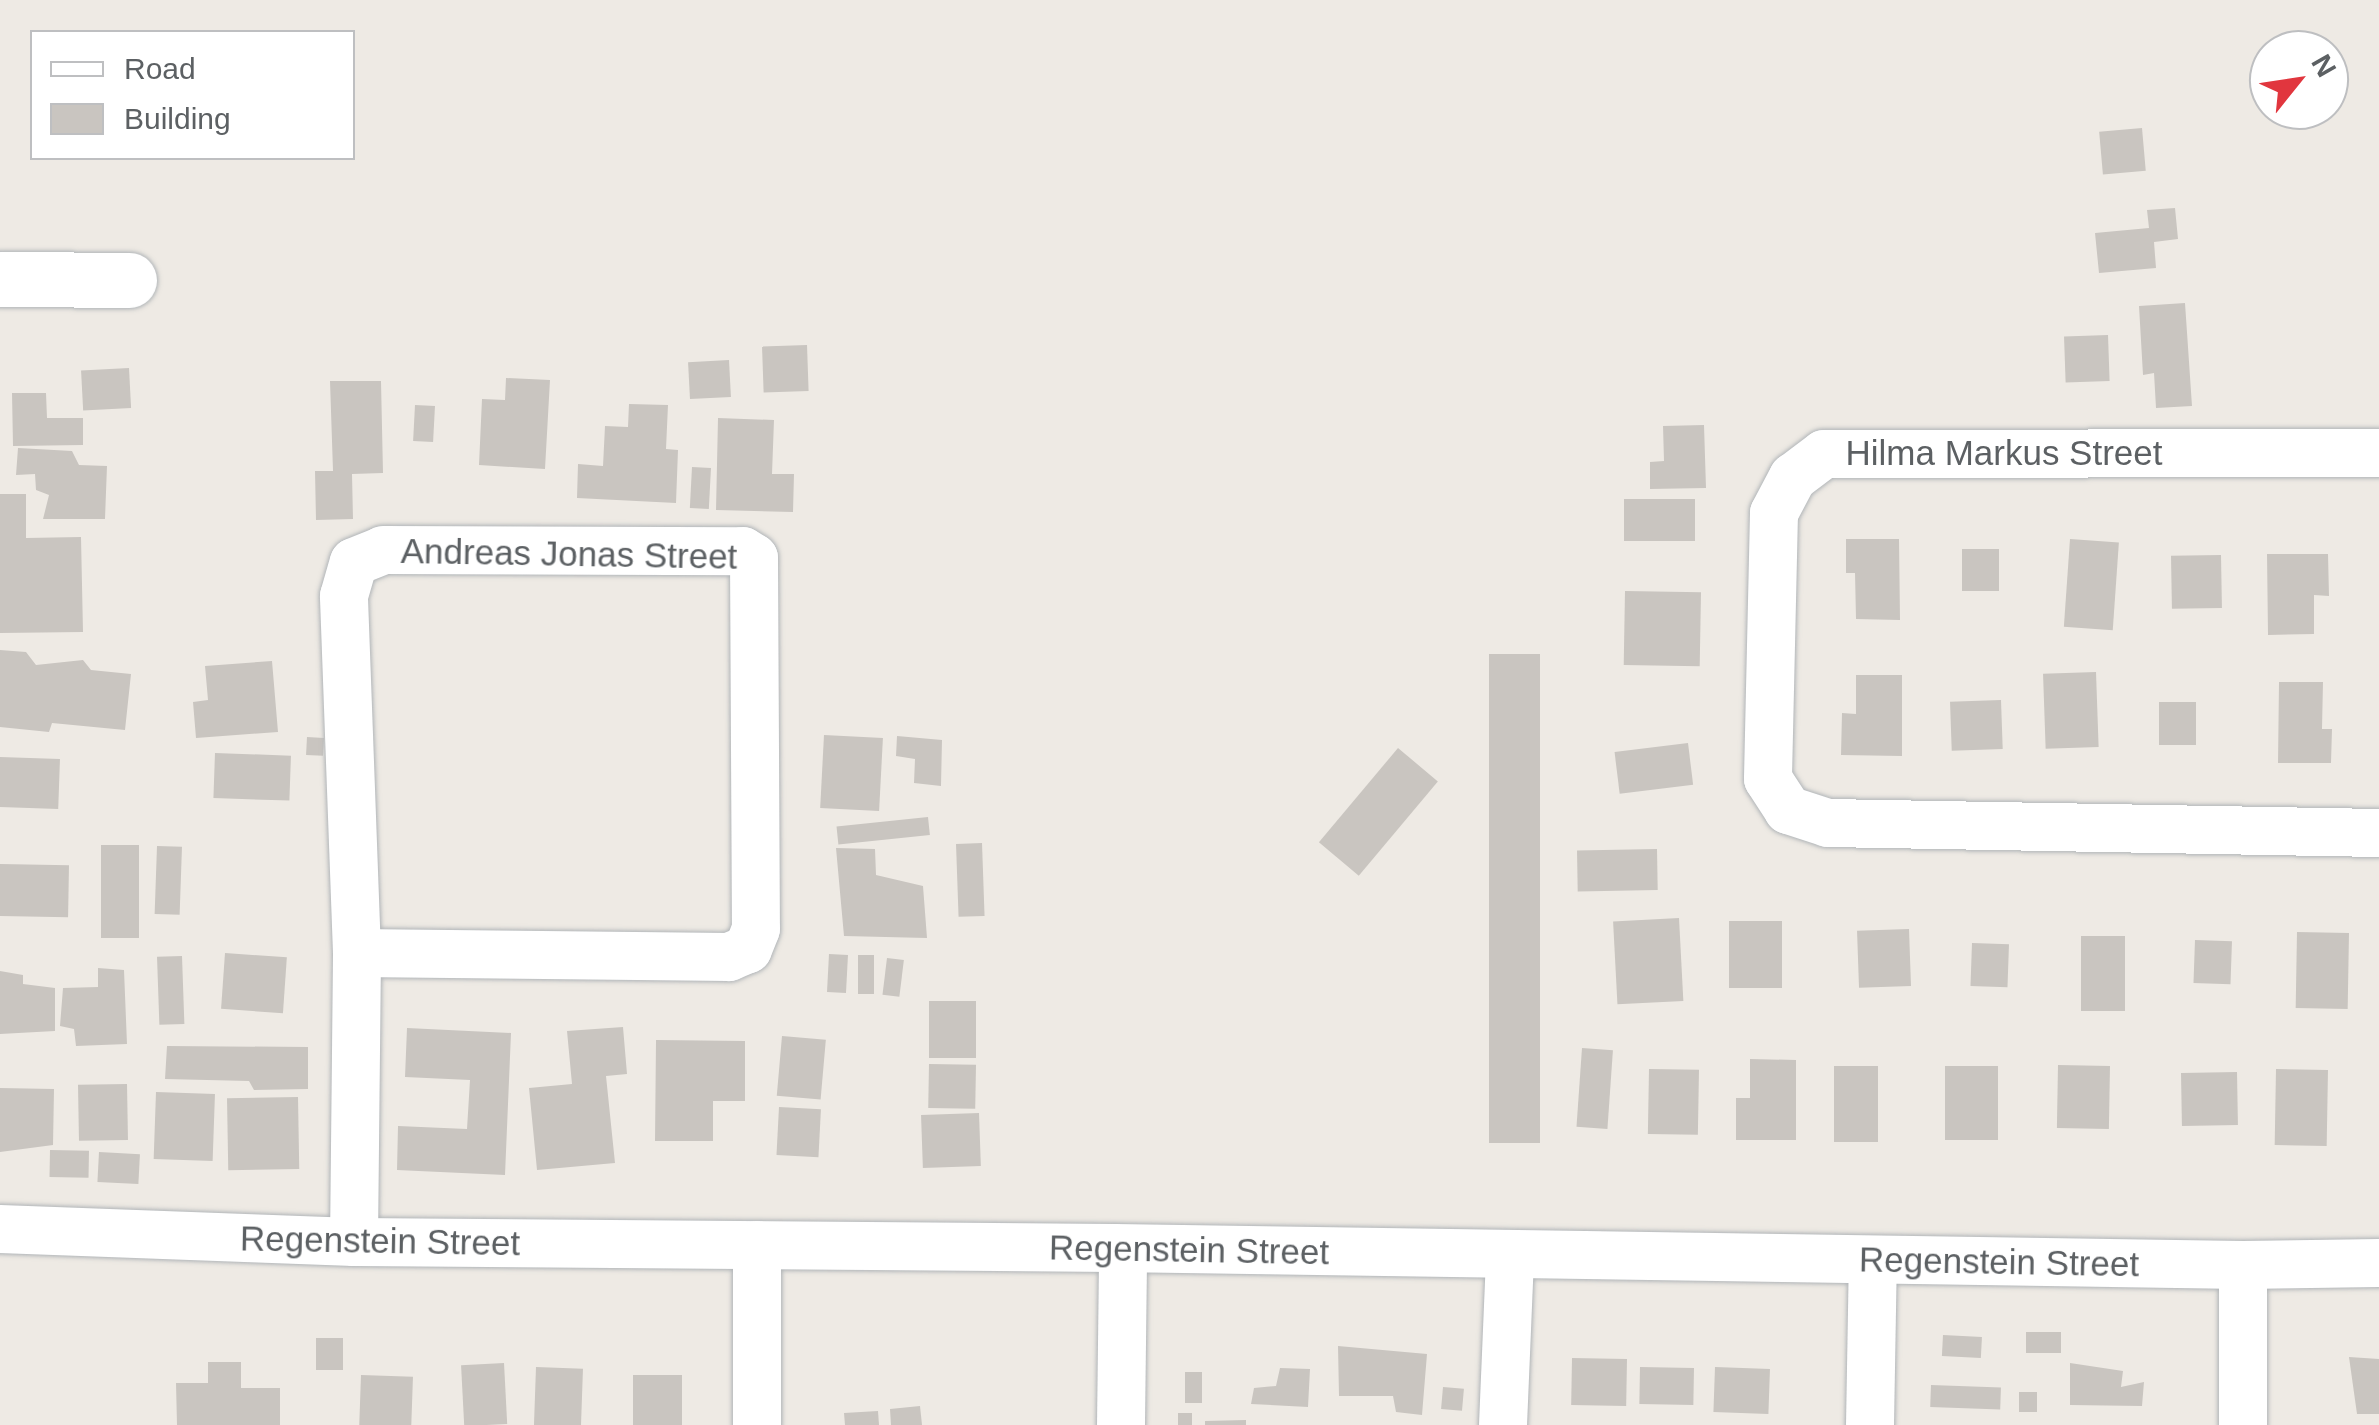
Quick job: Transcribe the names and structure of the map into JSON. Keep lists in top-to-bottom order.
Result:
{
  "streets": {
    "street": ["Hilma Markus Street", "Andreas Jonas Street", "Regenstein Street"]
  },
  "crossings": [
    ["Andreas Jonas Street", "Regenstein Street"]
  ],
  "legend": ["Road", "Building"],
  "north": "top right"
}
